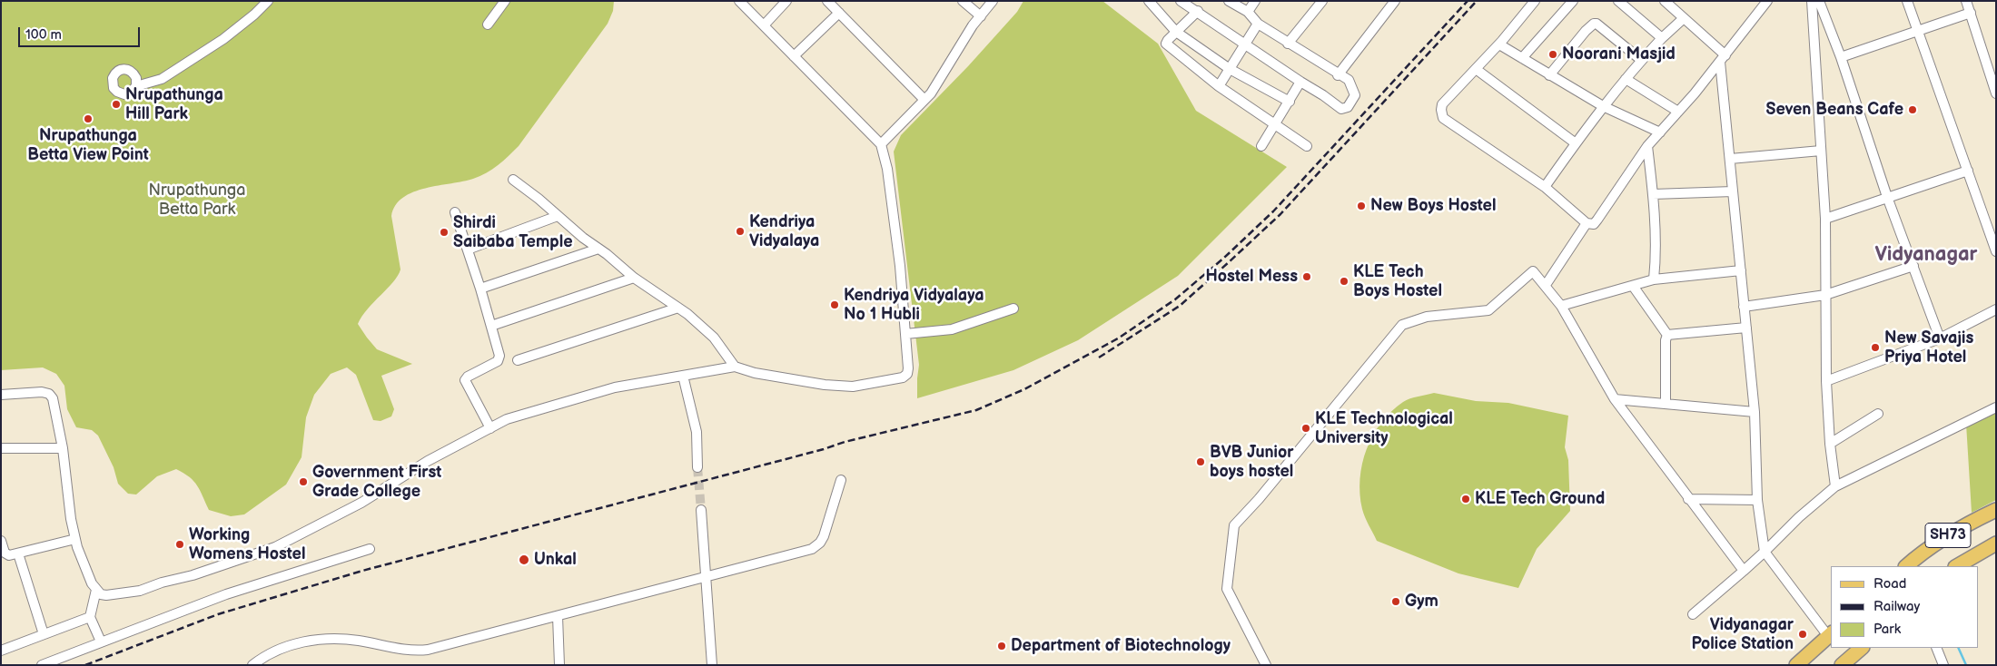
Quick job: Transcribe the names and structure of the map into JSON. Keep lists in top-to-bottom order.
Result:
{
  "streets": {
    "main road": ["SH73"]
  },
  "districts": ["Vidyanagar"],
  "parks": ["Nrupathunga Betta Park"],
  "places": [
    "Noorani Masjid",
    "Nrupathunga Hill Park",
    "Seven Beans Cafe",
    "Nrupathunga Betta View Point",
    "New Boys Hostel",
    "Kendriya Vidyalaya",
    "Shirdi Saibaba Temple",
    "Hostel Mess",
    "KLE Tech Boys Hostel",
    "Kendriya Vidyalaya No 1 Hubli",
    "New Savajis Priya Hotel",
    "KLE Technological University",
    "BVB Junior boys hostel",
    "Government First Grade College",
    "KLE Tech Ground",
    "Working Womens Hostel",
    "Unkal",
    "Gym",
    "Vidyanagar Police Station",
    "Department of Biotechnology"
  ],
  "legend": ["Road", "Railway", "Park"],
  "scale_bar": "100 m"
}
